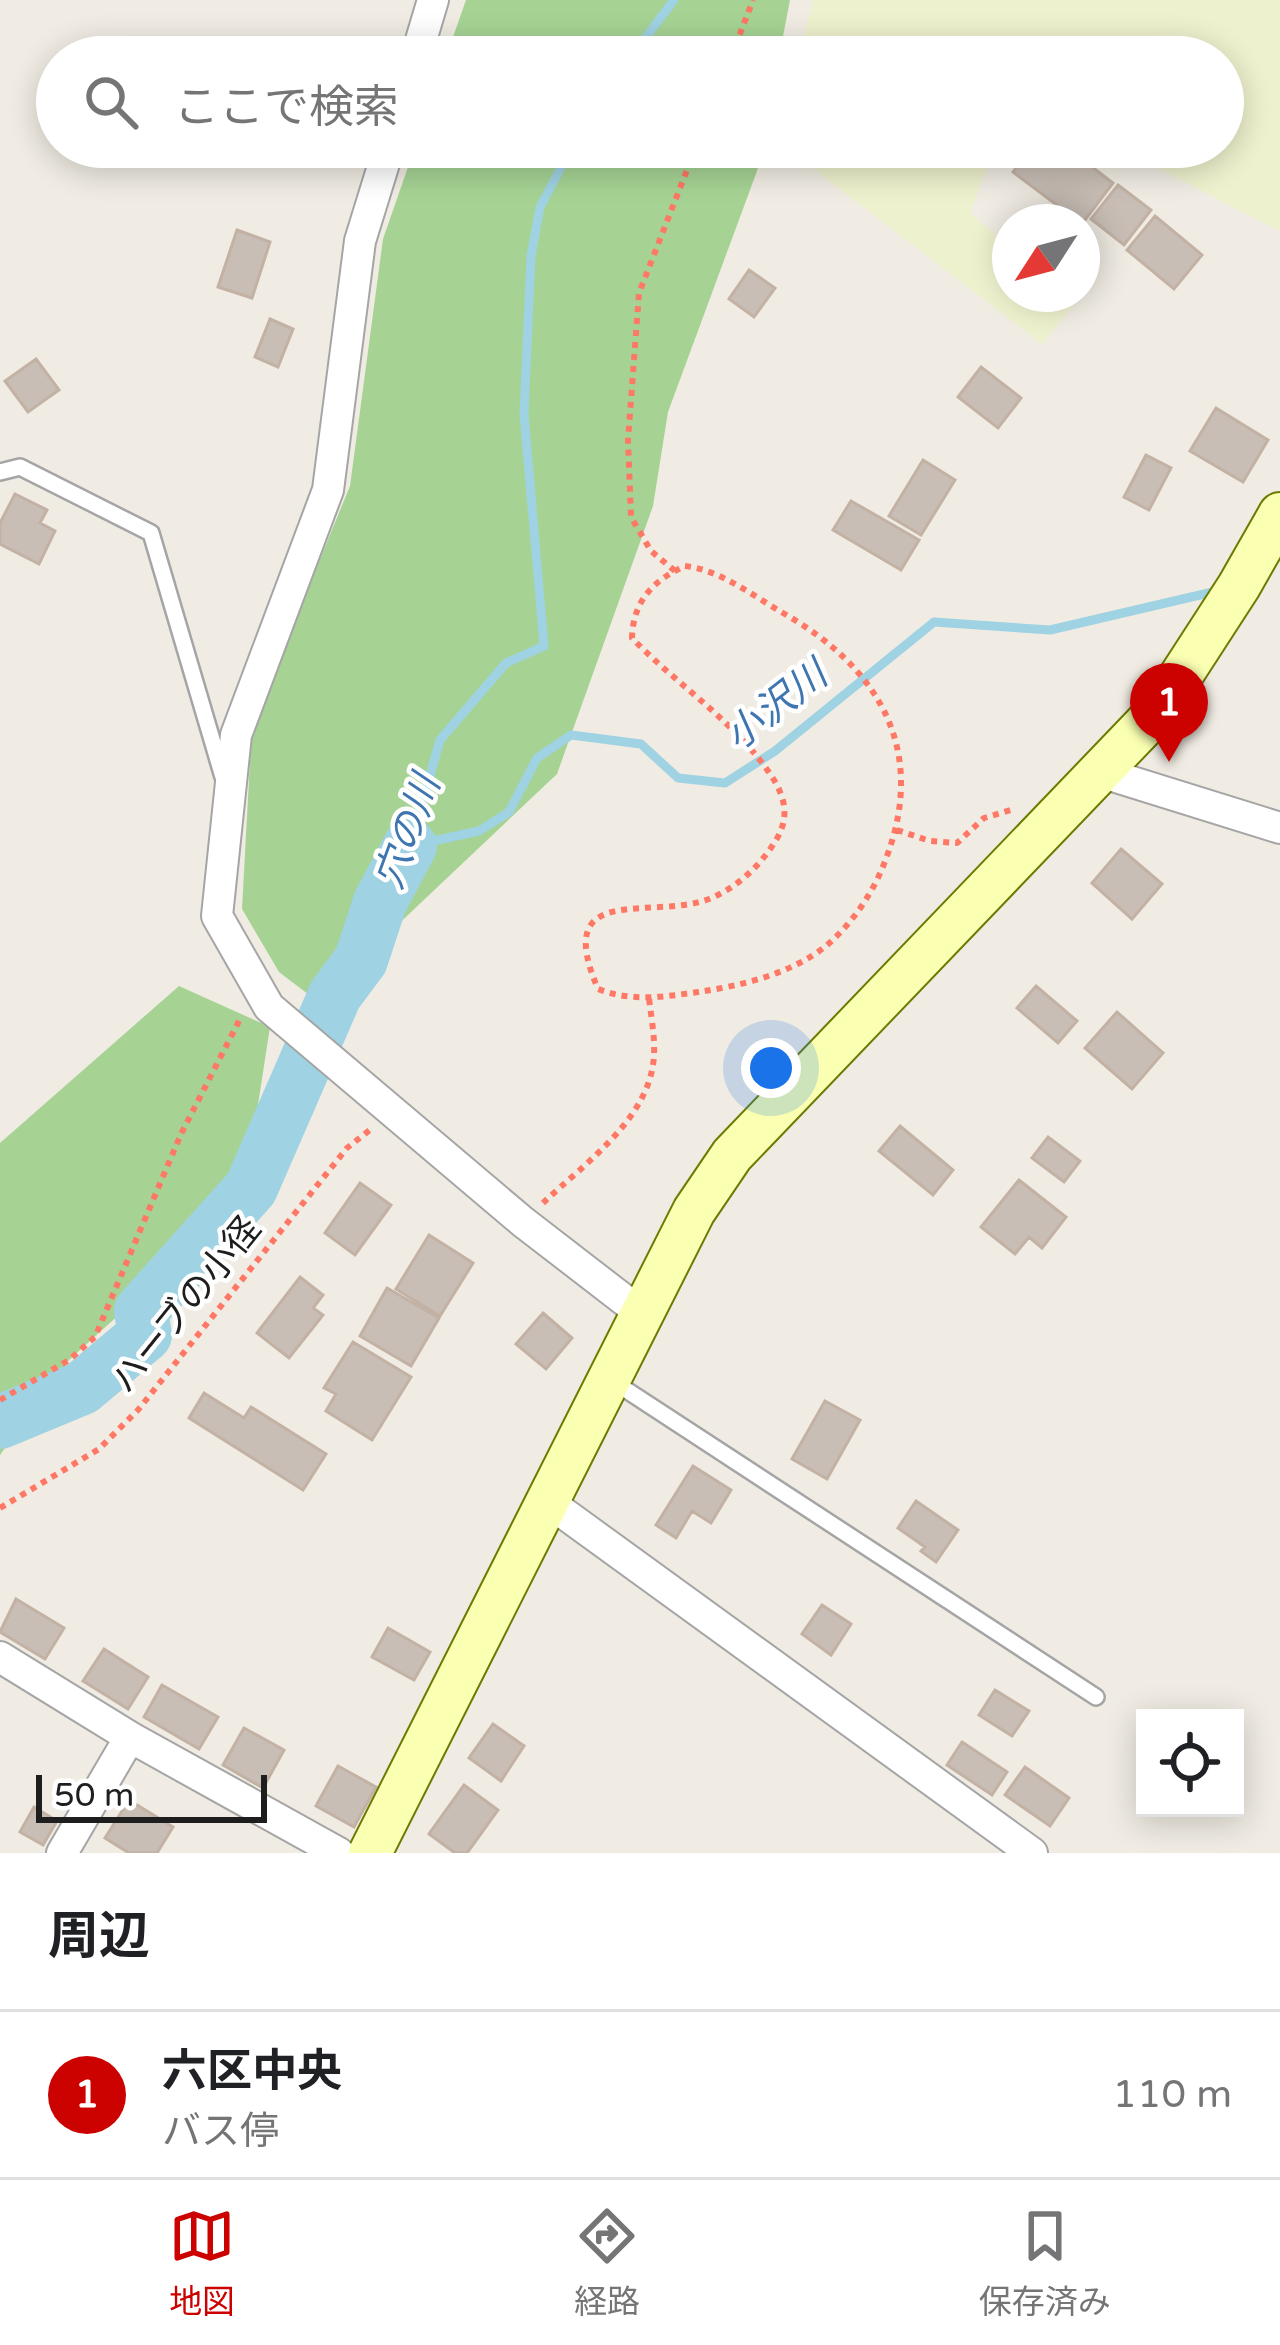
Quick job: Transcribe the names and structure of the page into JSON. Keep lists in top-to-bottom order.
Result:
{
  "streets": {
    "path": ["ハーブの小径"]
  },
  "water": ["小沢川", "穴の川"],
  "scale_bar": "50 m",
  "north": "bottom left",
  "page": {
    "search": "ここで検索",
    "pins": "1",
    "scale": "50 m",
    "heading": "周辺",
    "list": [
      {
        "mark": "1",
        "name": "六区中央",
        "note": "バス停",
        "value": "110 m"
      }
    ],
    "nav": ["地図", "経路", "保存済み"]
  }
}
